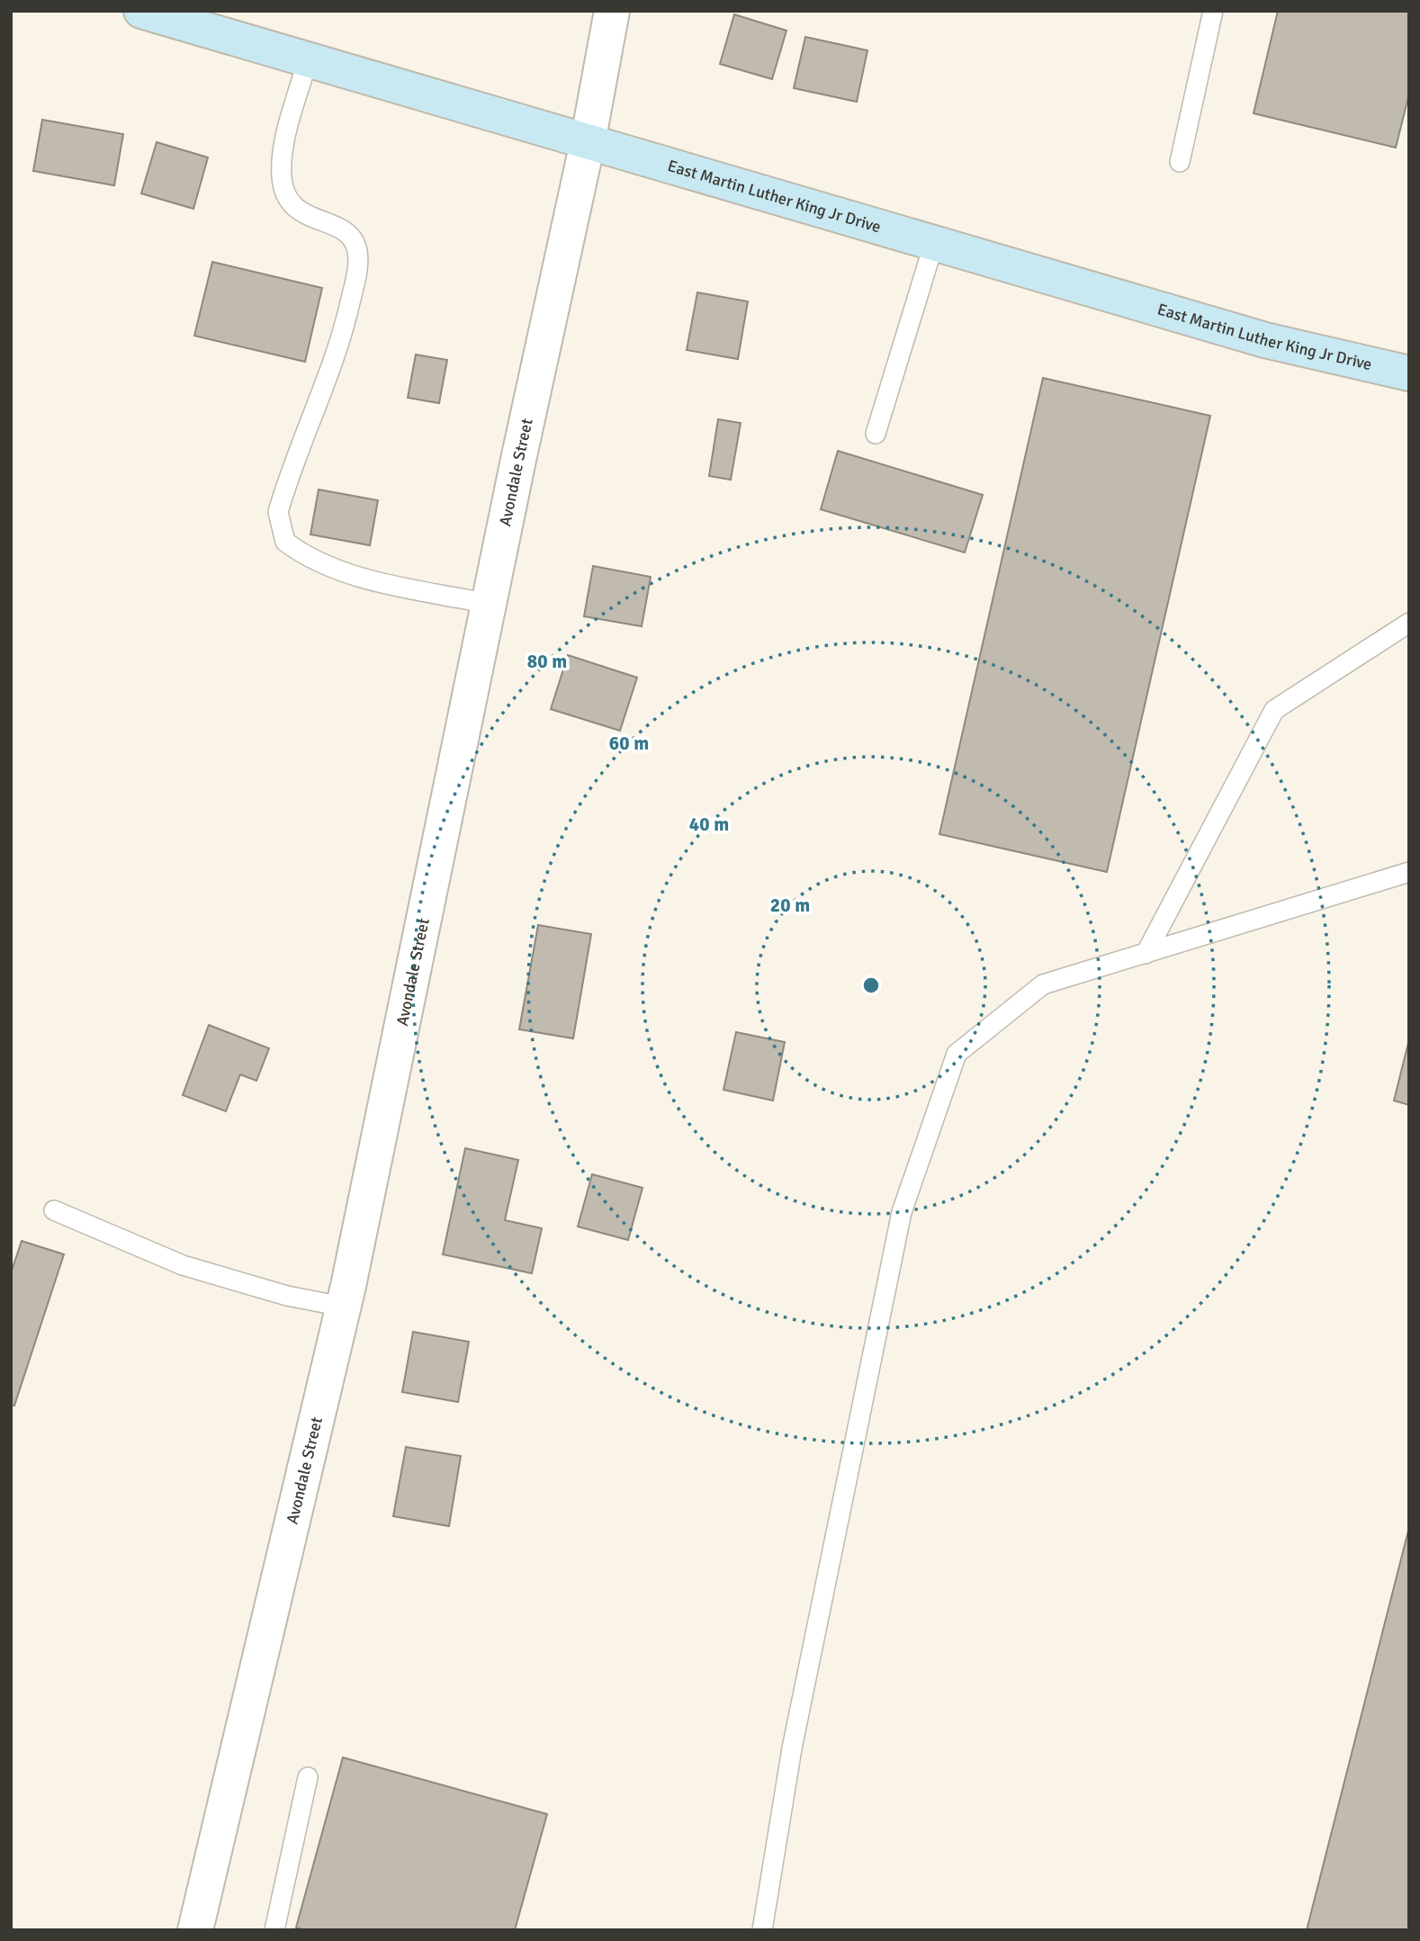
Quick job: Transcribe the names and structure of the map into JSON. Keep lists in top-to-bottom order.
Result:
{
  "streets": {
    "main road": ["East Martin Luther King Jr Drive"],
    "street": ["Avondale Street"]
  },
  "crossings": [
    ["East Martin Luther King Jr Drive", "Avondale Street"]
  ],
  "rings": [
    "80 m",
    "60 m",
    "40 m",
    "20 m"
  ]
}
